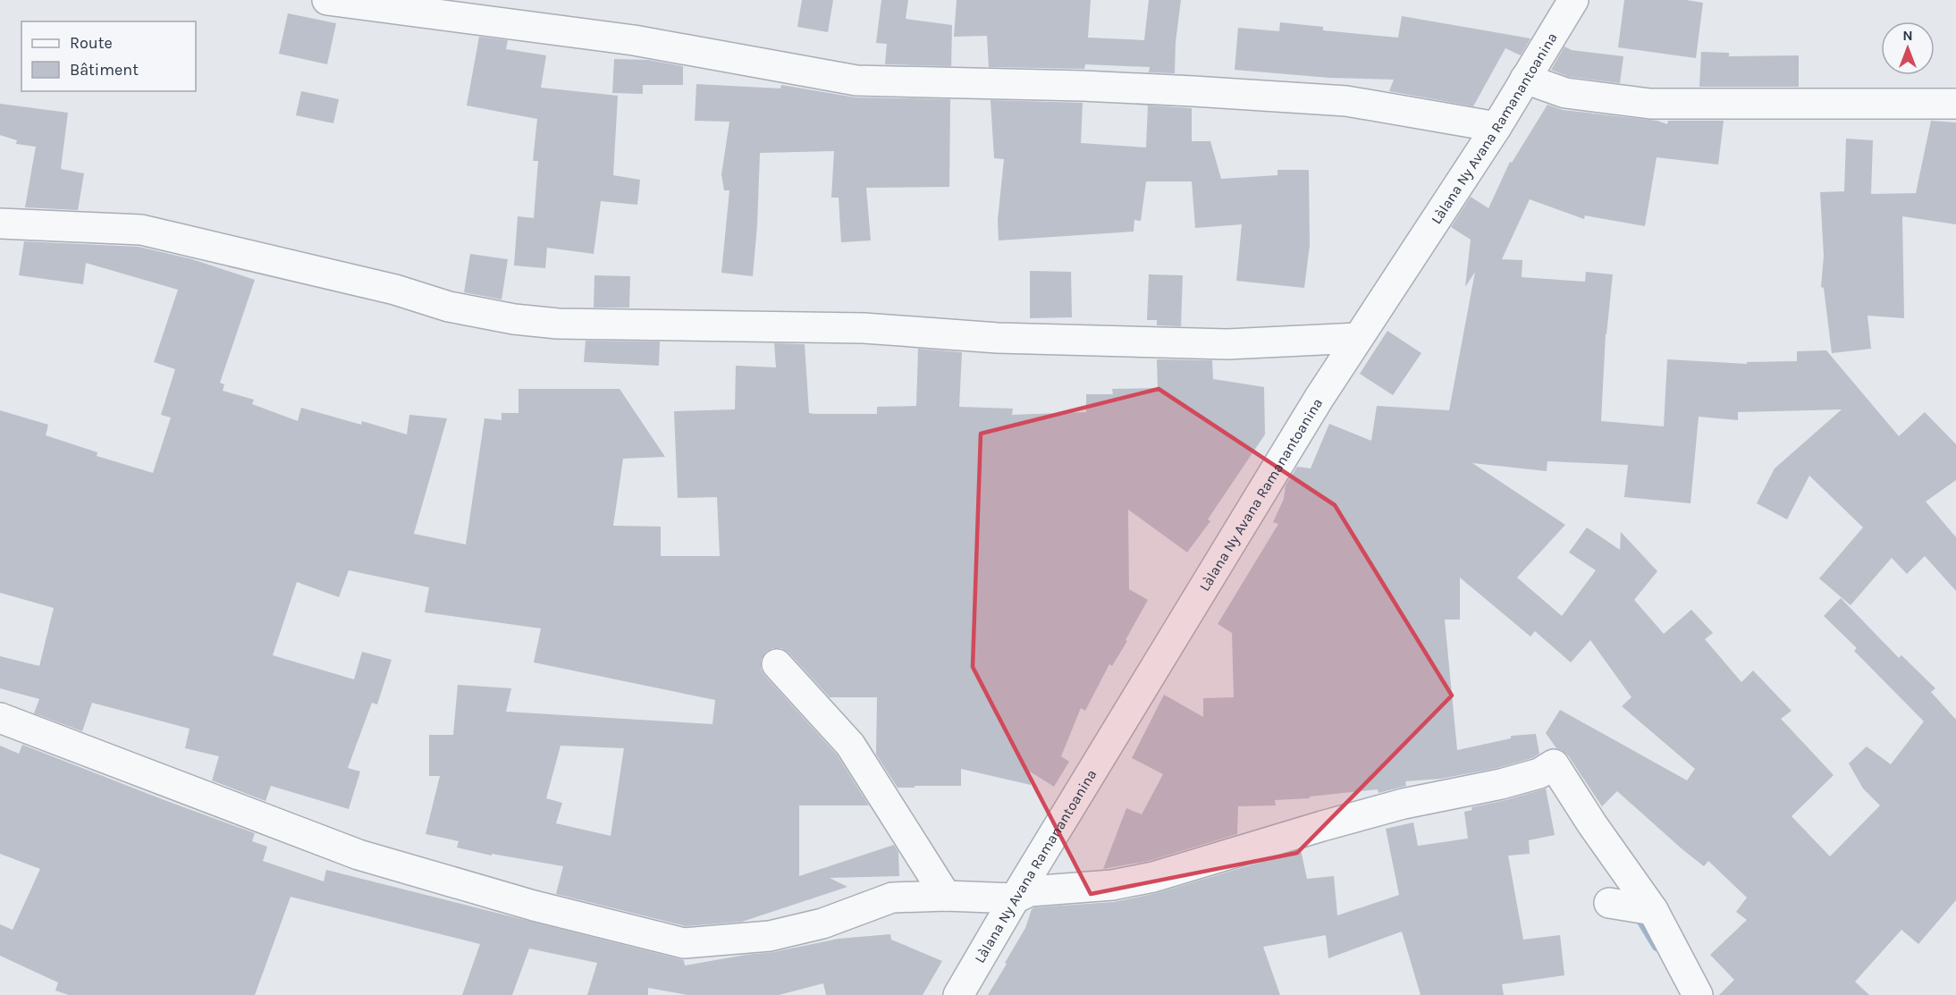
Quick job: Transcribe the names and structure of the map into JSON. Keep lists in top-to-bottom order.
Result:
{
  "streets": {
    "street": ["Làlana Ny Avana Ramanantoanina"]
  },
  "legend": ["Route", "Bâtiment"],
  "north": "top"
}
